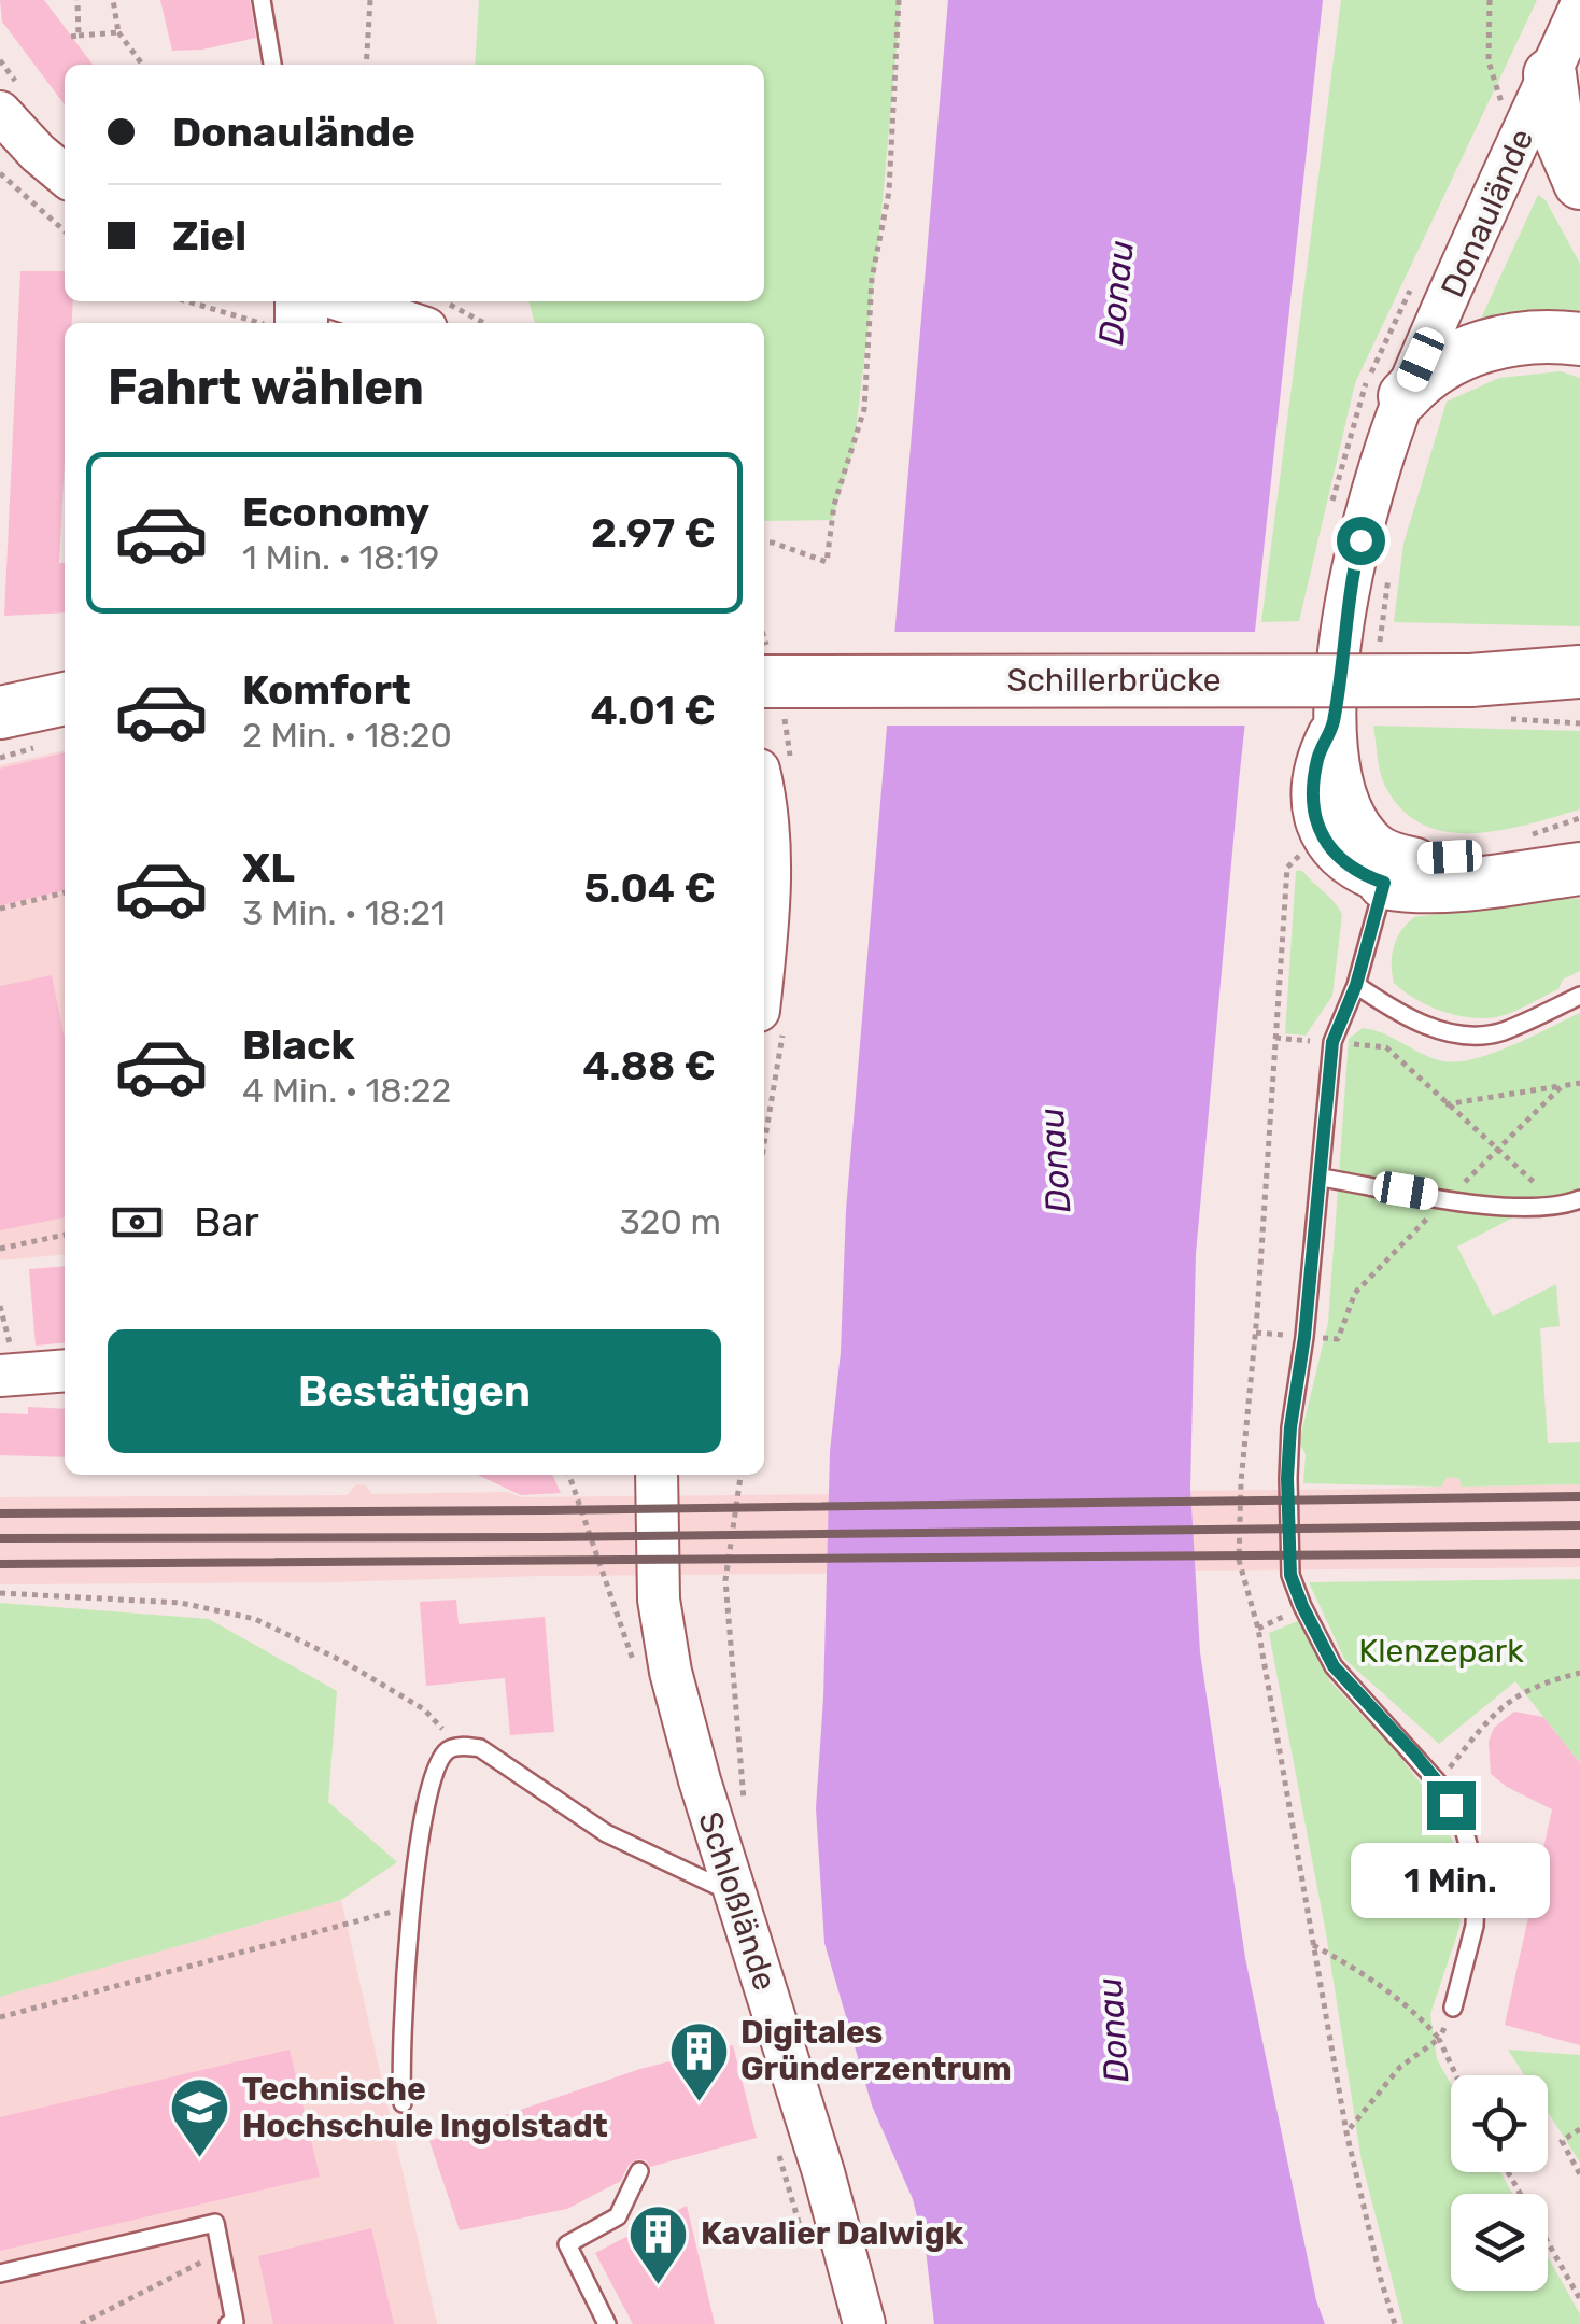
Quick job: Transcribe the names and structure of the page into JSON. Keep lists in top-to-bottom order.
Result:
{
  "streets": {
    "main road": ["Schillerbrücke"],
    "street": ["Donaulände", "Schloßlände"]
  },
  "water": ["Donau"],
  "parks": ["Klenzepark"],
  "places": {
    "building": ["Digitales Gründerzentrum", "Kavalier Dalwigk"],
    "school or university": ["Technische Hochschule Ingolstadt"]
  },
  "page": {
    "banner": ["Donaulände", "Ziel"],
    "heading": "Fahrt wählen",
    "list": [
      {
        "name": "Economy",
        "note": "1 Min. · 18:19",
        "value": "2.97 €"
      },
      {
        "name": "Komfort",
        "note": "2 Min. · 18:20",
        "value": "4.01 €"
      },
      {
        "name": "XL",
        "note": "3 Min. · 18:21",
        "value": "5.04 €"
      },
      {
        "name": "Black",
        "note": "4 Min. · 18:22",
        "value": "4.88 €"
      }
    ],
    "pay": ["Bar", "320 m"],
    "buttons": "Bestätigen",
    "bubble": "1 Min."
  }
}
